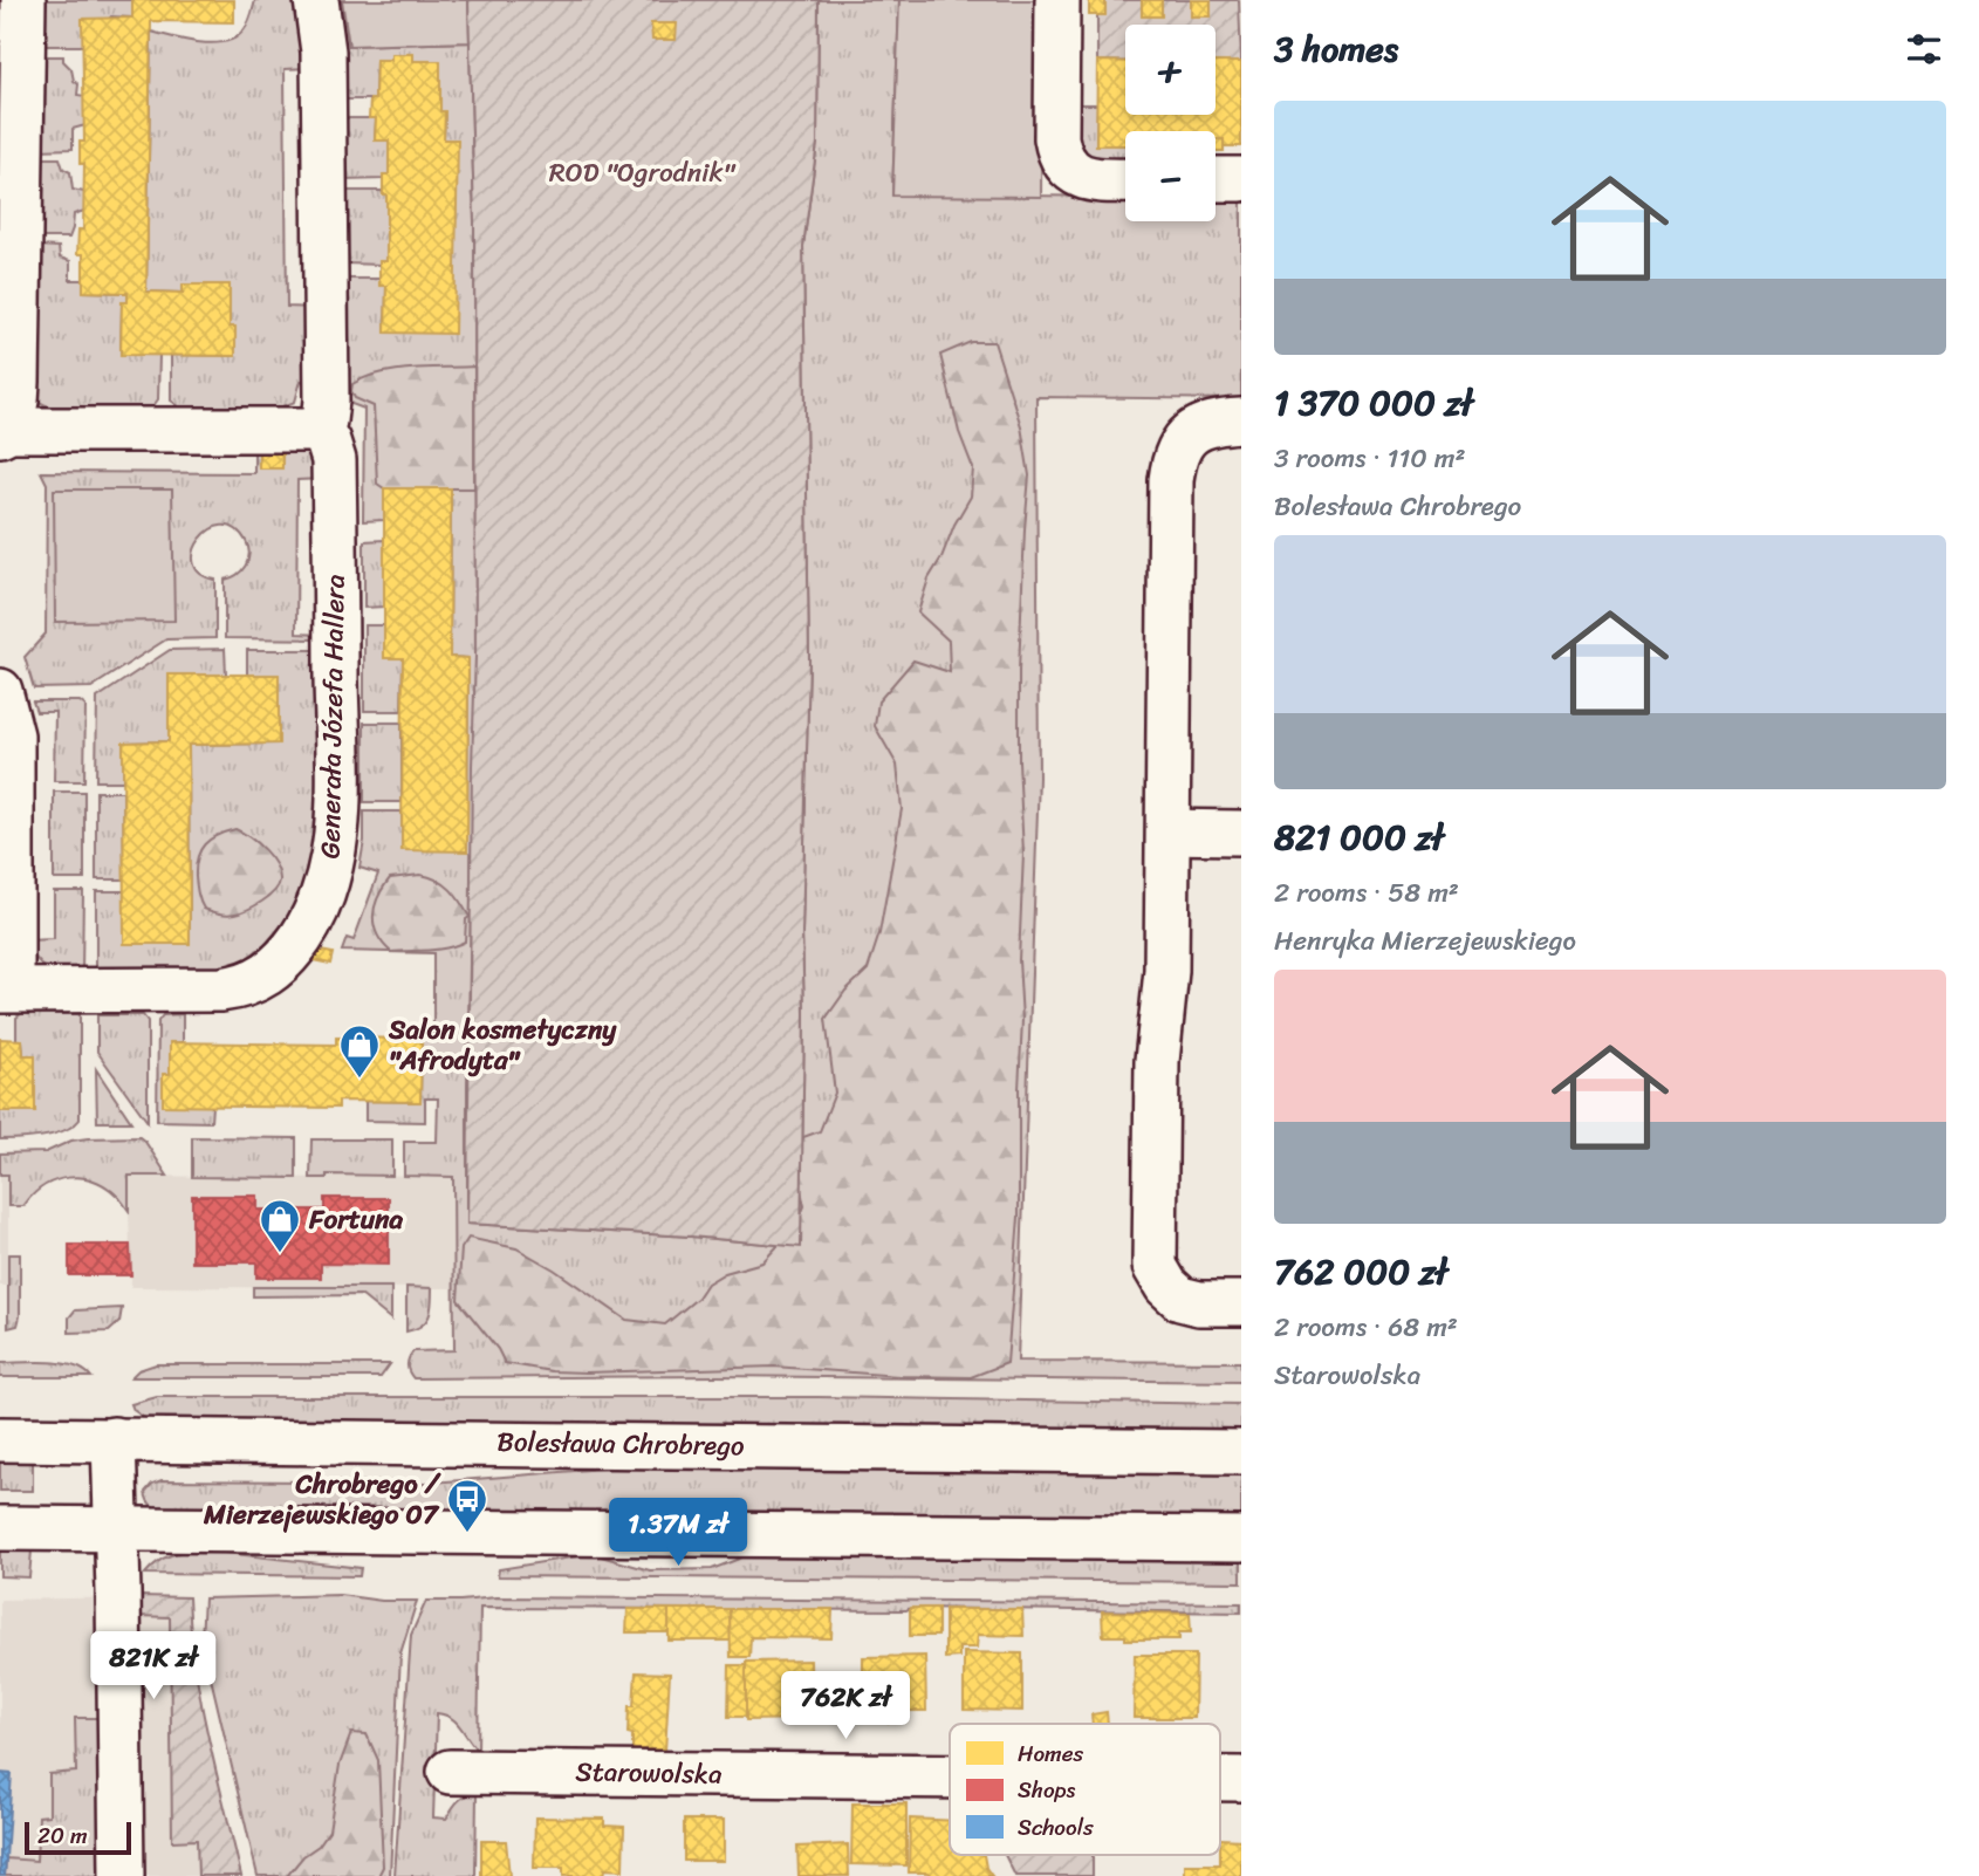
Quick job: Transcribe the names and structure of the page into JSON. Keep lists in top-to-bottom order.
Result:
{
  "streets": {
    "street": ["Generała Józefa Hallera", "Bolesława Chrobrego", "Starowolska"]
  },
  "parks": ["ROD \"Ogrodnik\""],
  "places": {
    "shop": ["Salon kosmetyczny \"Afrodyta\"", "Fortuna"],
    "bus stop": ["Chrobrego / Mierzejewskiego 07"]
  },
  "legend": ["Homes", "Shops", "Schools"],
  "scale_bar": "20 m",
  "page": {
    "heading": "3 homes",
    "map_buttons": ["+", "−"],
    "list": [
      {
        "name": "1 370 000 zł",
        "note": "3 rooms · 110 m² · Bolesława Chrobrego"
      },
      {
        "name": "821 000 zł",
        "note": "2 rooms · 58 m² · Henryka Mierzejewskiego"
      },
      {
        "name": "762 000 zł",
        "note": "2 rooms · 68 m² · Starowolska"
      }
    ],
    "price": ["1.37M zł", "821K zł", "762K zł"],
    "scale": "20 m"
  }
}
